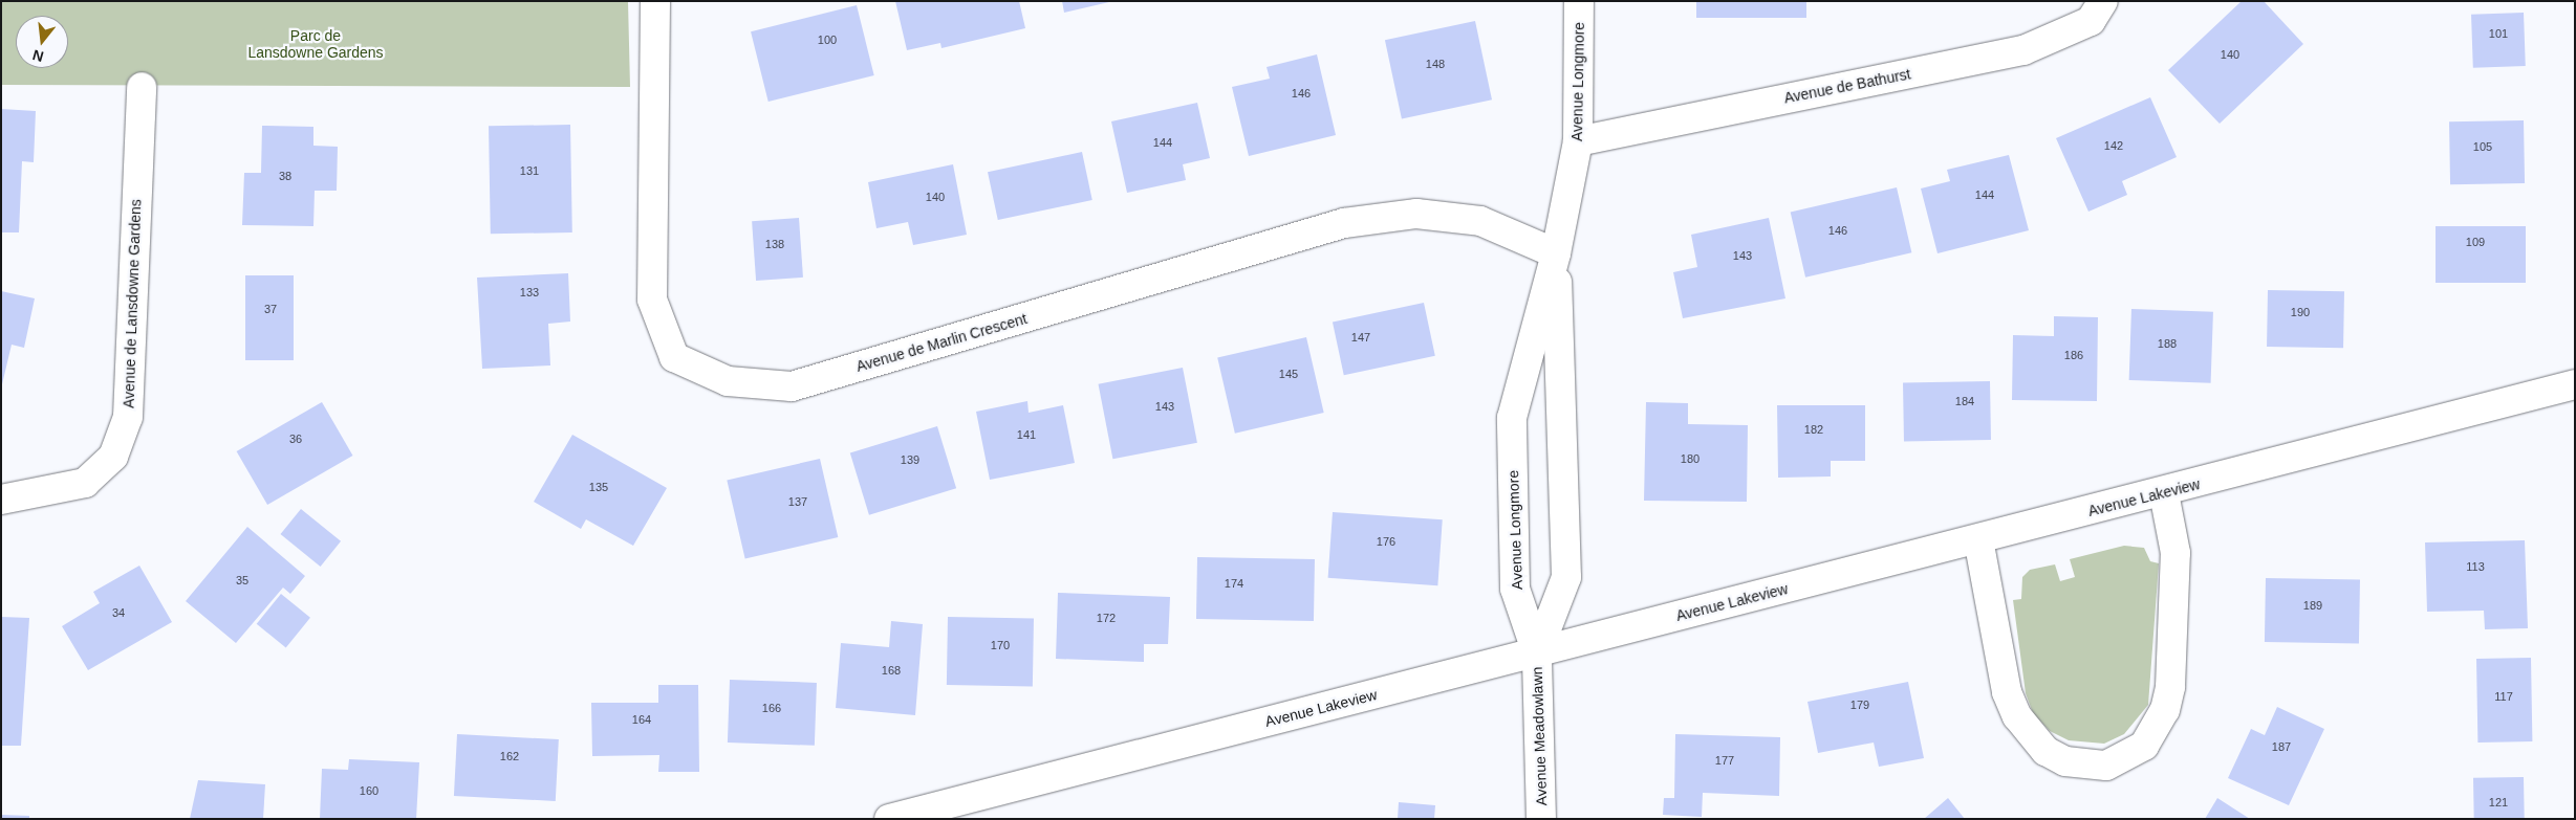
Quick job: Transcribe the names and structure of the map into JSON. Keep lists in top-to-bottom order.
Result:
{
  "streets": {
    "street": [
      "Avenue Longmore",
      "Avenue de Bathurst",
      "Avenue de Lansdowne Gardens",
      "Avenue de Marlin Crescent",
      "Avenue Lakeview",
      "Avenue Meadowlawn"
    ]
  },
  "crossings": [
    ["Avenue Longmore", "Avenue de Bathurst"],
    ["Avenue Longmore", "Avenue de Marlin Crescent"],
    ["Avenue Longmore", "Avenue Lakeview"],
    ["Avenue Longmore", "Avenue Meadowlawn"],
    ["Avenue Lakeview", "Avenue Meadowlawn"]
  ],
  "parks": ["Parc de Lansdowne Gardens"],
  "house_numbers": [
    "101",
    "100",
    "140",
    "148",
    "146",
    "144",
    "142",
    "105",
    "131",
    "38",
    "144",
    "140",
    "146",
    "109",
    "138",
    "143",
    "133",
    "37",
    "190",
    "147",
    "188",
    "186",
    "145",
    "184",
    "143",
    "182",
    "141",
    "36",
    "180",
    "139",
    "135",
    "137",
    "176",
    "113",
    "35",
    "174",
    "189",
    "34",
    "172",
    "170",
    "168",
    "117",
    "179",
    "166",
    "164",
    "187",
    "162",
    "177",
    "160",
    "121"
  ],
  "north": "bottom"
}
